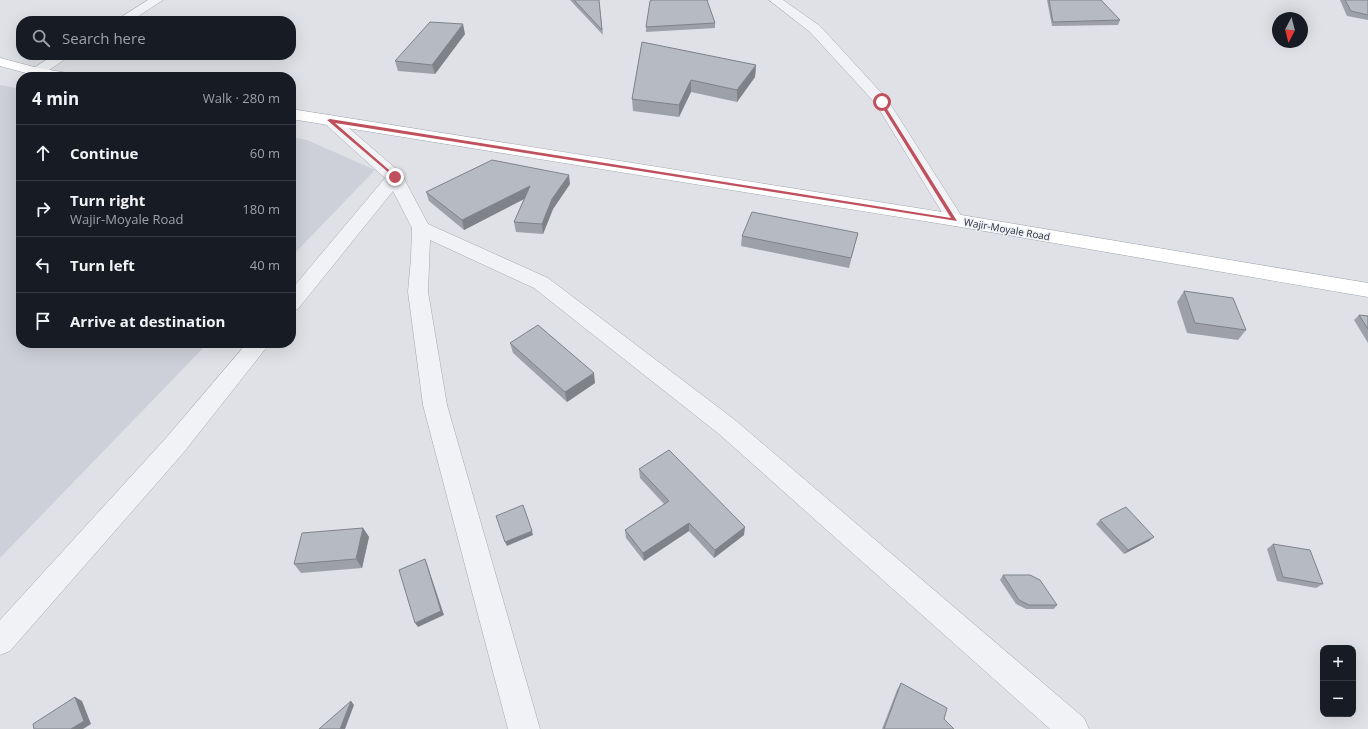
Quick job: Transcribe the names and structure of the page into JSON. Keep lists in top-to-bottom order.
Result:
{
  "streets": {
    "main road": ["Wajir-Moyale Road"]
  },
  "north": "bottom",
  "page": {
    "search": "Search here",
    "heading": ["4 min", "Walk · 280 m"],
    "list": [
      ["Continue", "60 m"],
      ["Turn right", "Wajir-Moyale Road", "180 m"],
      ["Turn left", "40 m"],
      "Arrive at destination"
    ],
    "map_buttons": ["+", "−"]
  }
}
